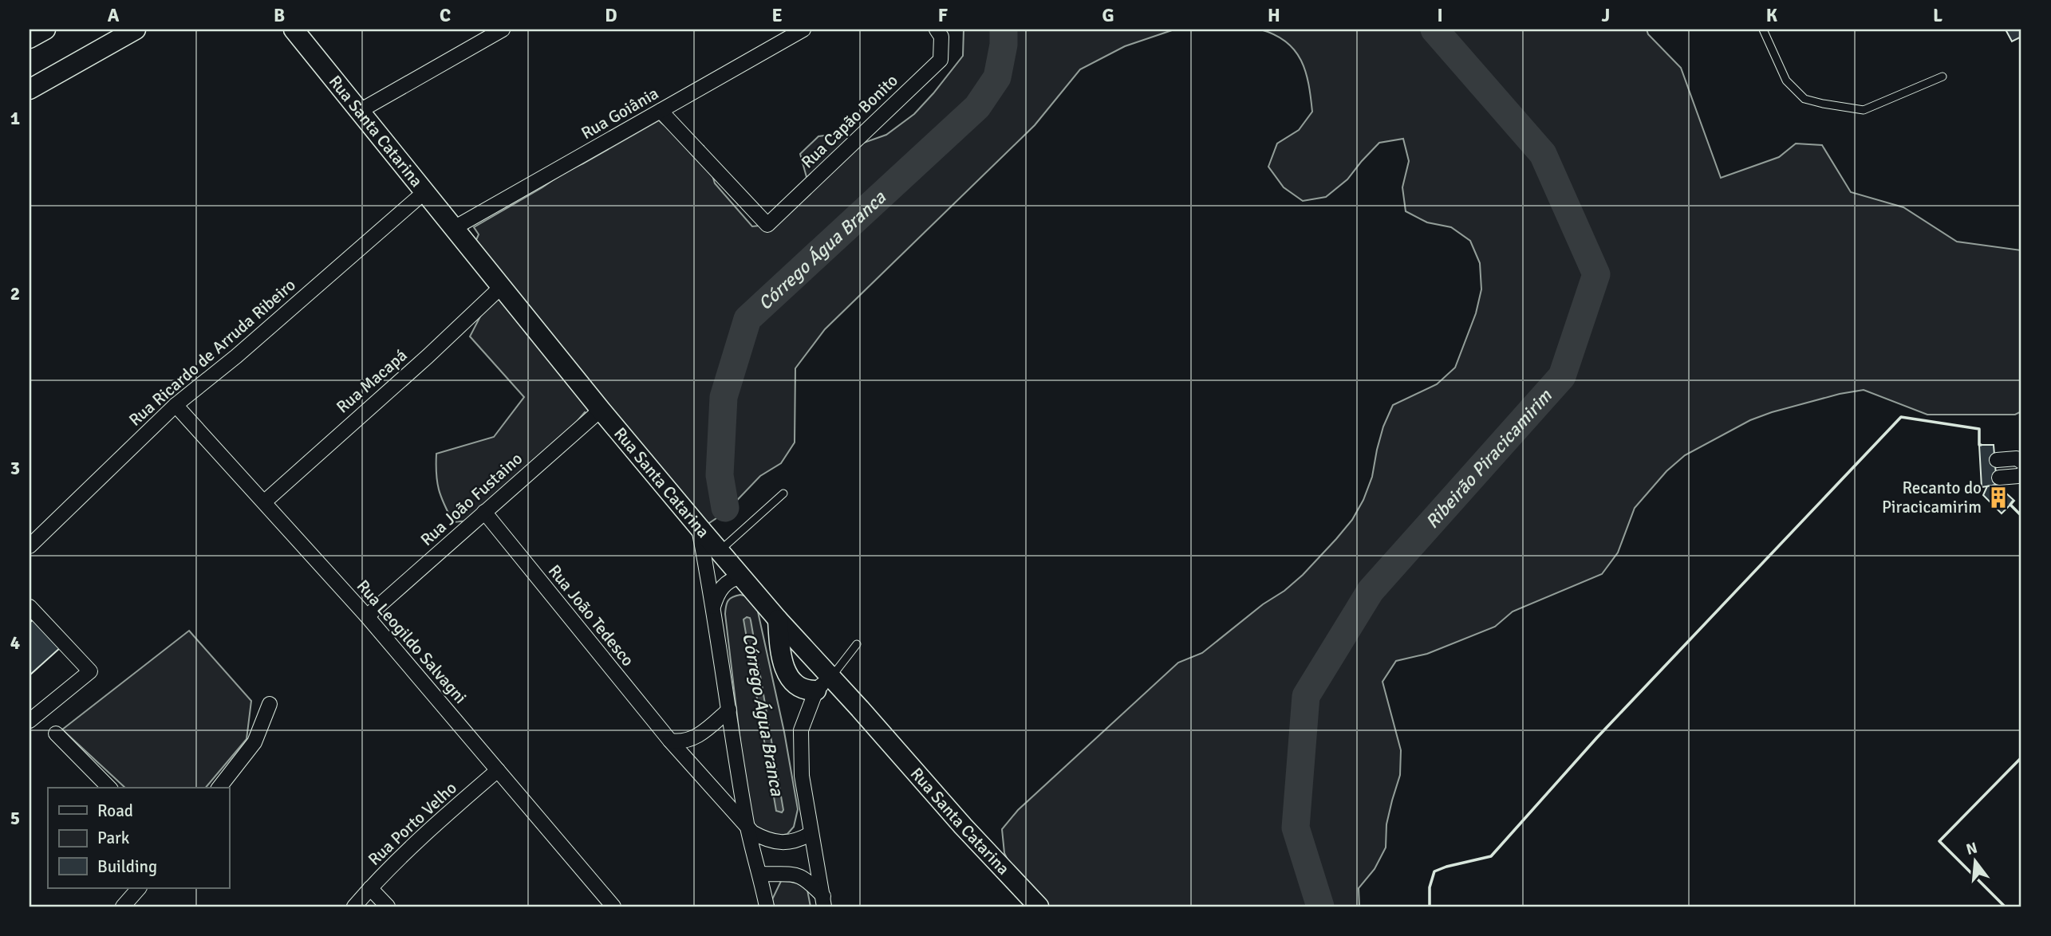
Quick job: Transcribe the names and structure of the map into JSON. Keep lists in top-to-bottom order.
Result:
{
  "streets": {
    "street": [
      "Rua Goiânia",
      "Rua Capão Bonito",
      "Rua Santa Catarina",
      "Rua Ricardo de Arruda Ribeiro",
      "Rua Macapá",
      "Rua João Fustaino",
      "Rua João Tedesco",
      "Rua Leogildo Salvagni",
      "Rua Porto Velho"
    ]
  },
  "crossings": [
    ["Rua Goiânia", "Rua Capão Bonito"],
    ["Rua Goiânia", "Rua Santa Catarina"],
    ["Rua Santa Catarina", "Rua Ricardo de Arruda Ribeiro"],
    ["Rua Santa Catarina", "Rua Macapá"],
    ["Rua Santa Catarina", "Rua João Fustaino"],
    ["Rua Ricardo de Arruda Ribeiro", "Rua Leogildo Salvagni"],
    ["Rua Macapá", "Rua Leogildo Salvagni"],
    ["Rua João Fustaino", "Rua João Tedesco"],
    ["Rua João Fustaino", "Rua Leogildo Salvagni"],
    ["Rua Leogildo Salvagni", "Rua Porto Velho"]
  ],
  "water": ["Córrego Água Branca", "Ribeirão Piracicamirim"],
  "places": {
    "building": ["Recanto do Piracicamirim"]
  },
  "legend": ["Road", "Park", "Building"],
  "north": "top",
  "grid": {
    "columns": [
      "A",
      "B",
      "C",
      "D",
      "E",
      "F",
      "G",
      "H",
      "I",
      "J",
      "K",
      "L"
    ],
    "rows": [
      "1",
      "2",
      "3",
      "4",
      "5"
    ]
  }
}
